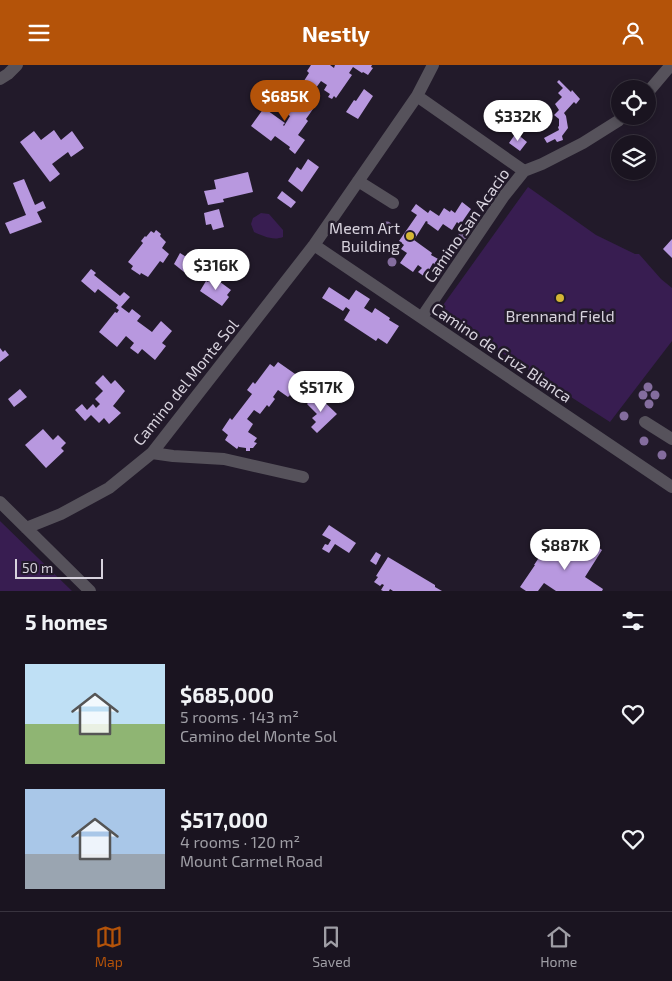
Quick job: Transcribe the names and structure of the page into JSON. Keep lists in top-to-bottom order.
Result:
{
  "streets": {
    "street": ["Camino San Acacio", "Camino de Cruz Blanca", "Camino del Monte Sol"]
  },
  "crossings": [
    ["Camino San Acacio", "Camino de Cruz Blanca"],
    ["Camino de Cruz Blanca", "Camino del Monte Sol"]
  ],
  "places": ["Meem Art Building", "Brennand Field"],
  "scale_bar": "50 m",
  "page": {
    "header": "Nestly",
    "price": [
      "$685K",
      "$332K",
      "$316K",
      "$517K",
      "$887K"
    ],
    "scale": "50 m",
    "heading": "5 homes",
    "list": [
      {
        "name": "$685,000",
        "note": "5 rooms · 143 m² · Camino del Monte Sol"
      },
      {
        "name": "$517,000",
        "note": "4 rooms · 120 m² · Mount Carmel Road"
      }
    ],
    "tabs": ["Map", "Saved", "Home"]
  }
}
